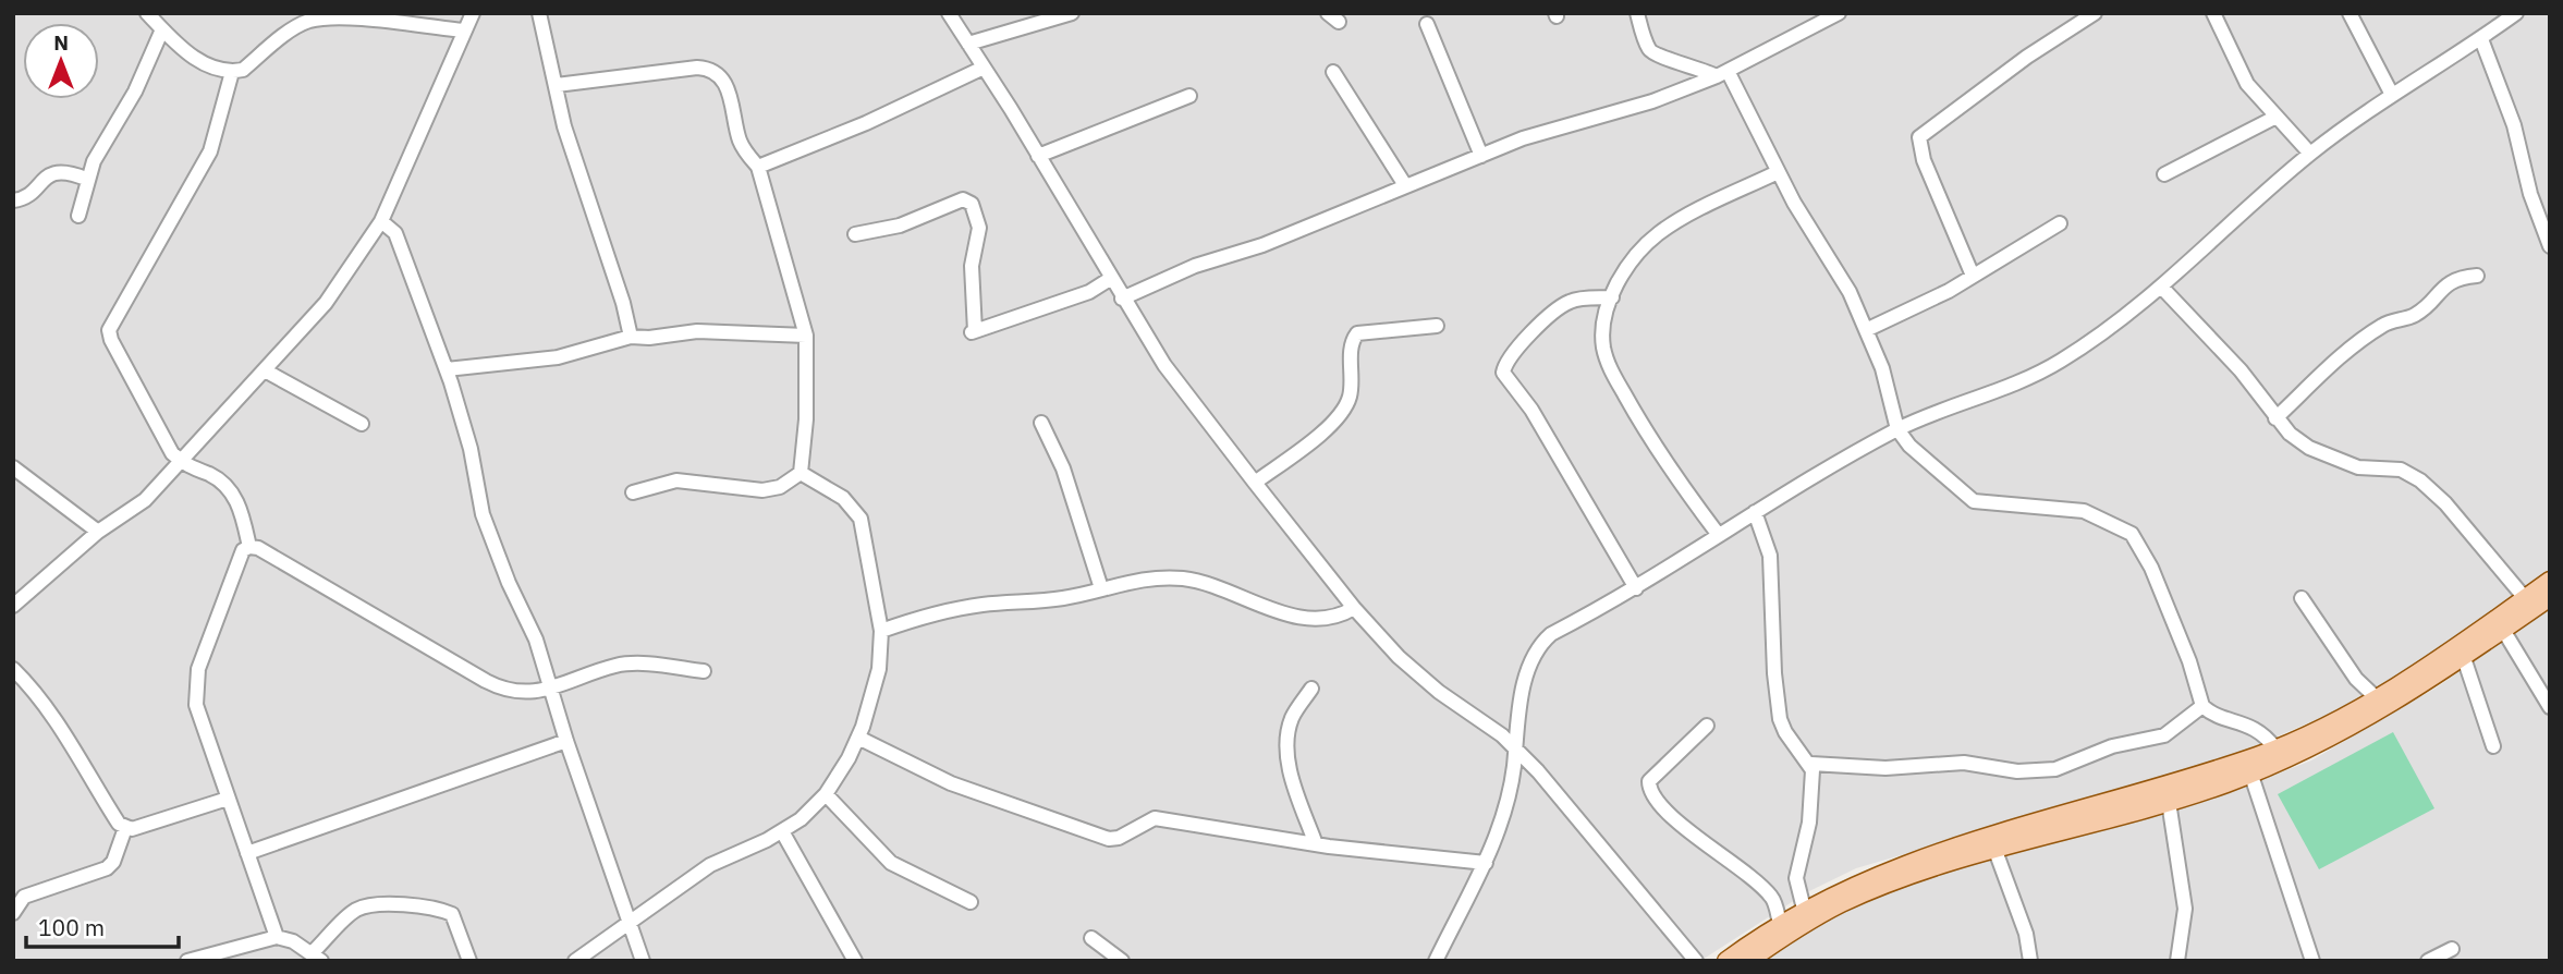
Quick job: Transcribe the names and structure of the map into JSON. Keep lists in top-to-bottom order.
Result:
{
  "scale_bar": "100 m",
  "north": "top"
}
